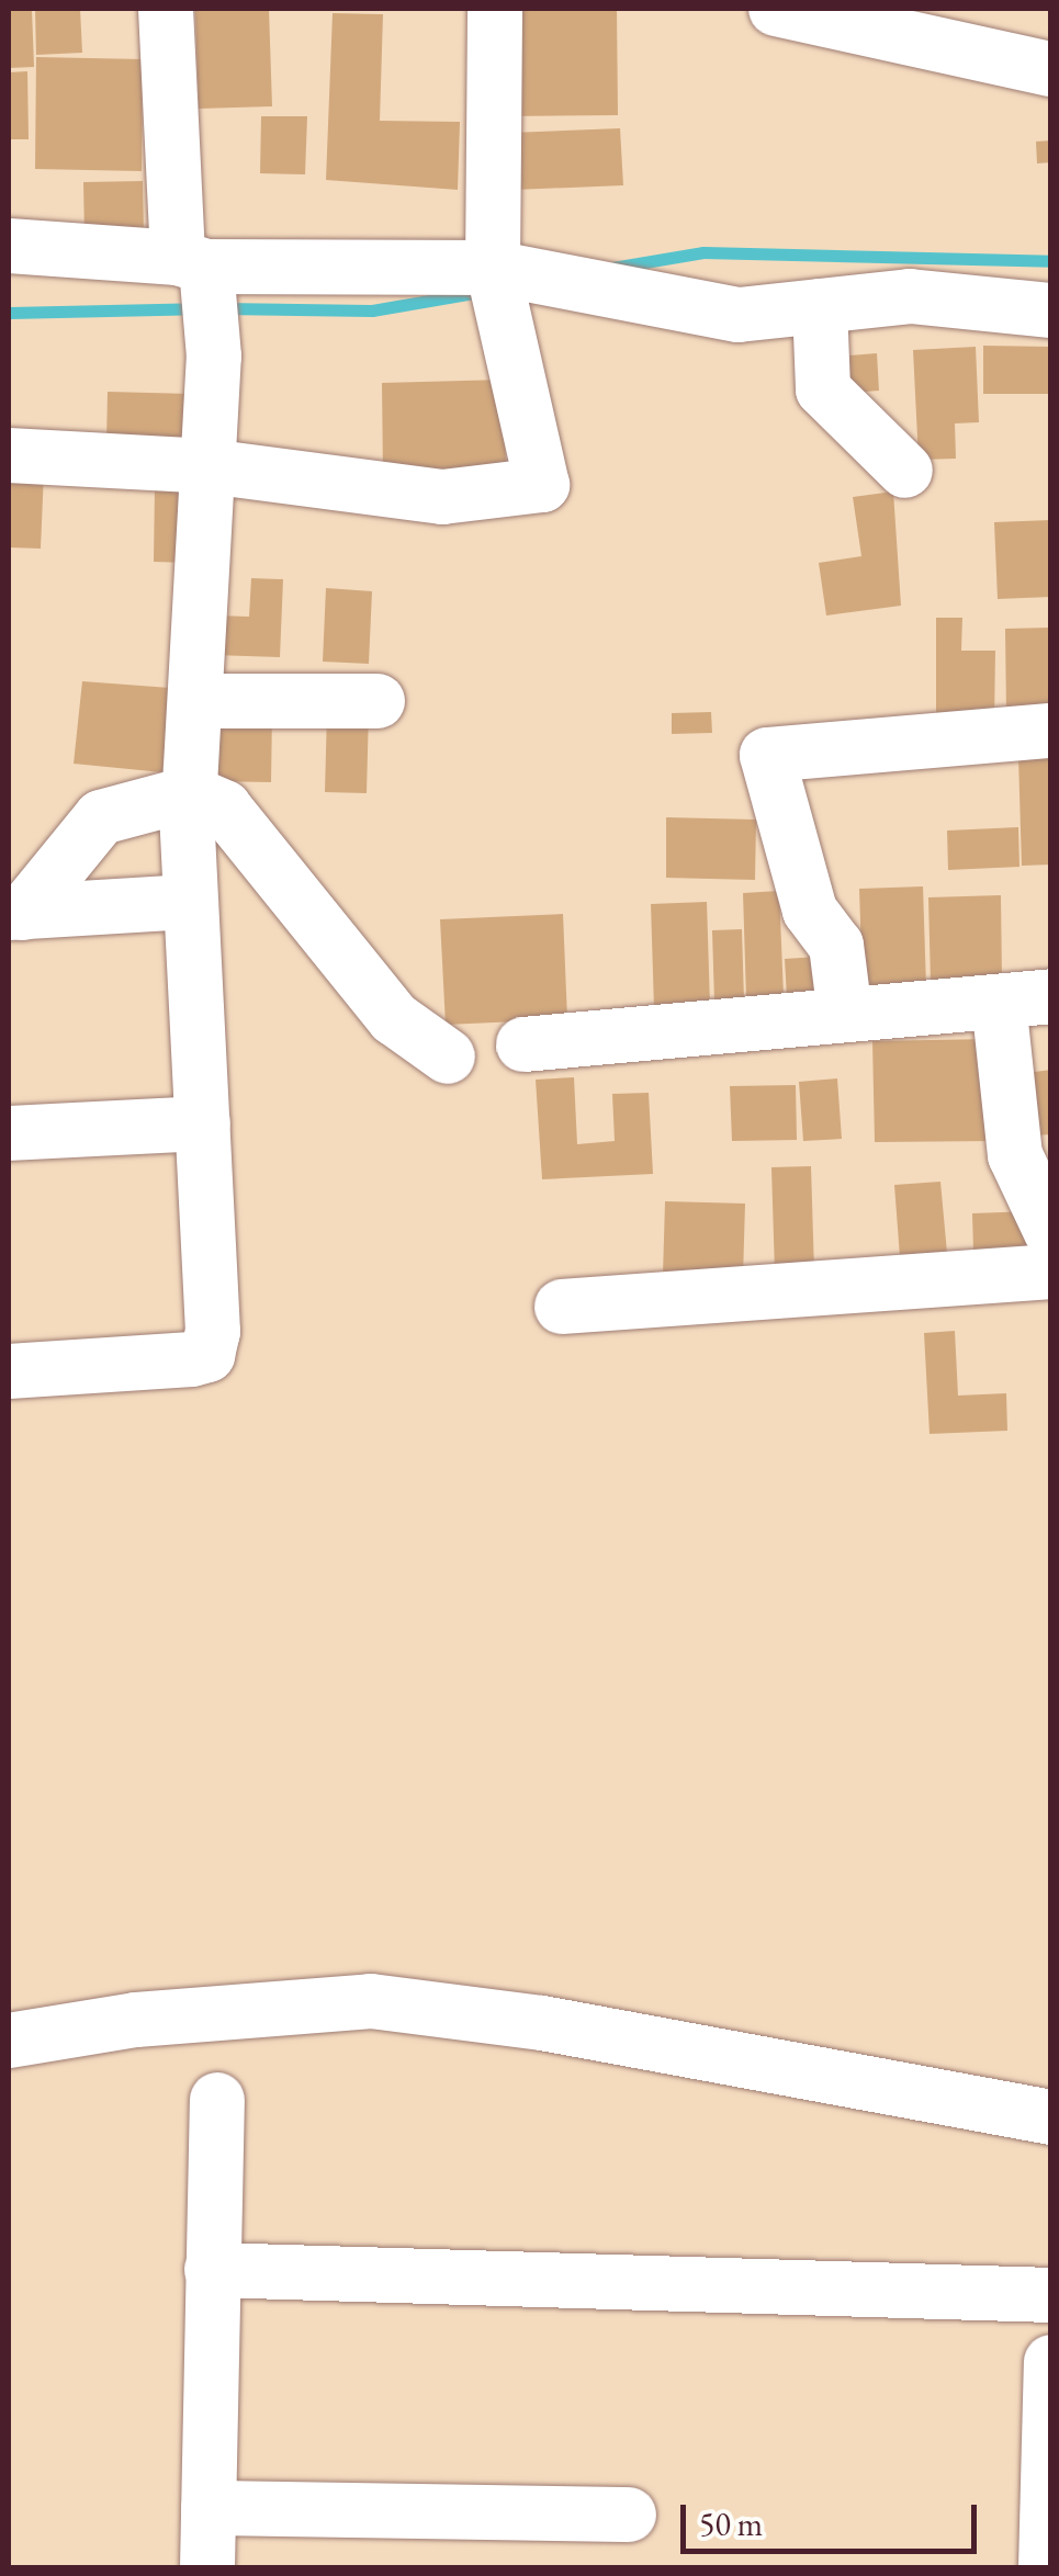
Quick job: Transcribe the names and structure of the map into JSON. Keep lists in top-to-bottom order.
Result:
{
  "scale_bar": "50 m"
}
